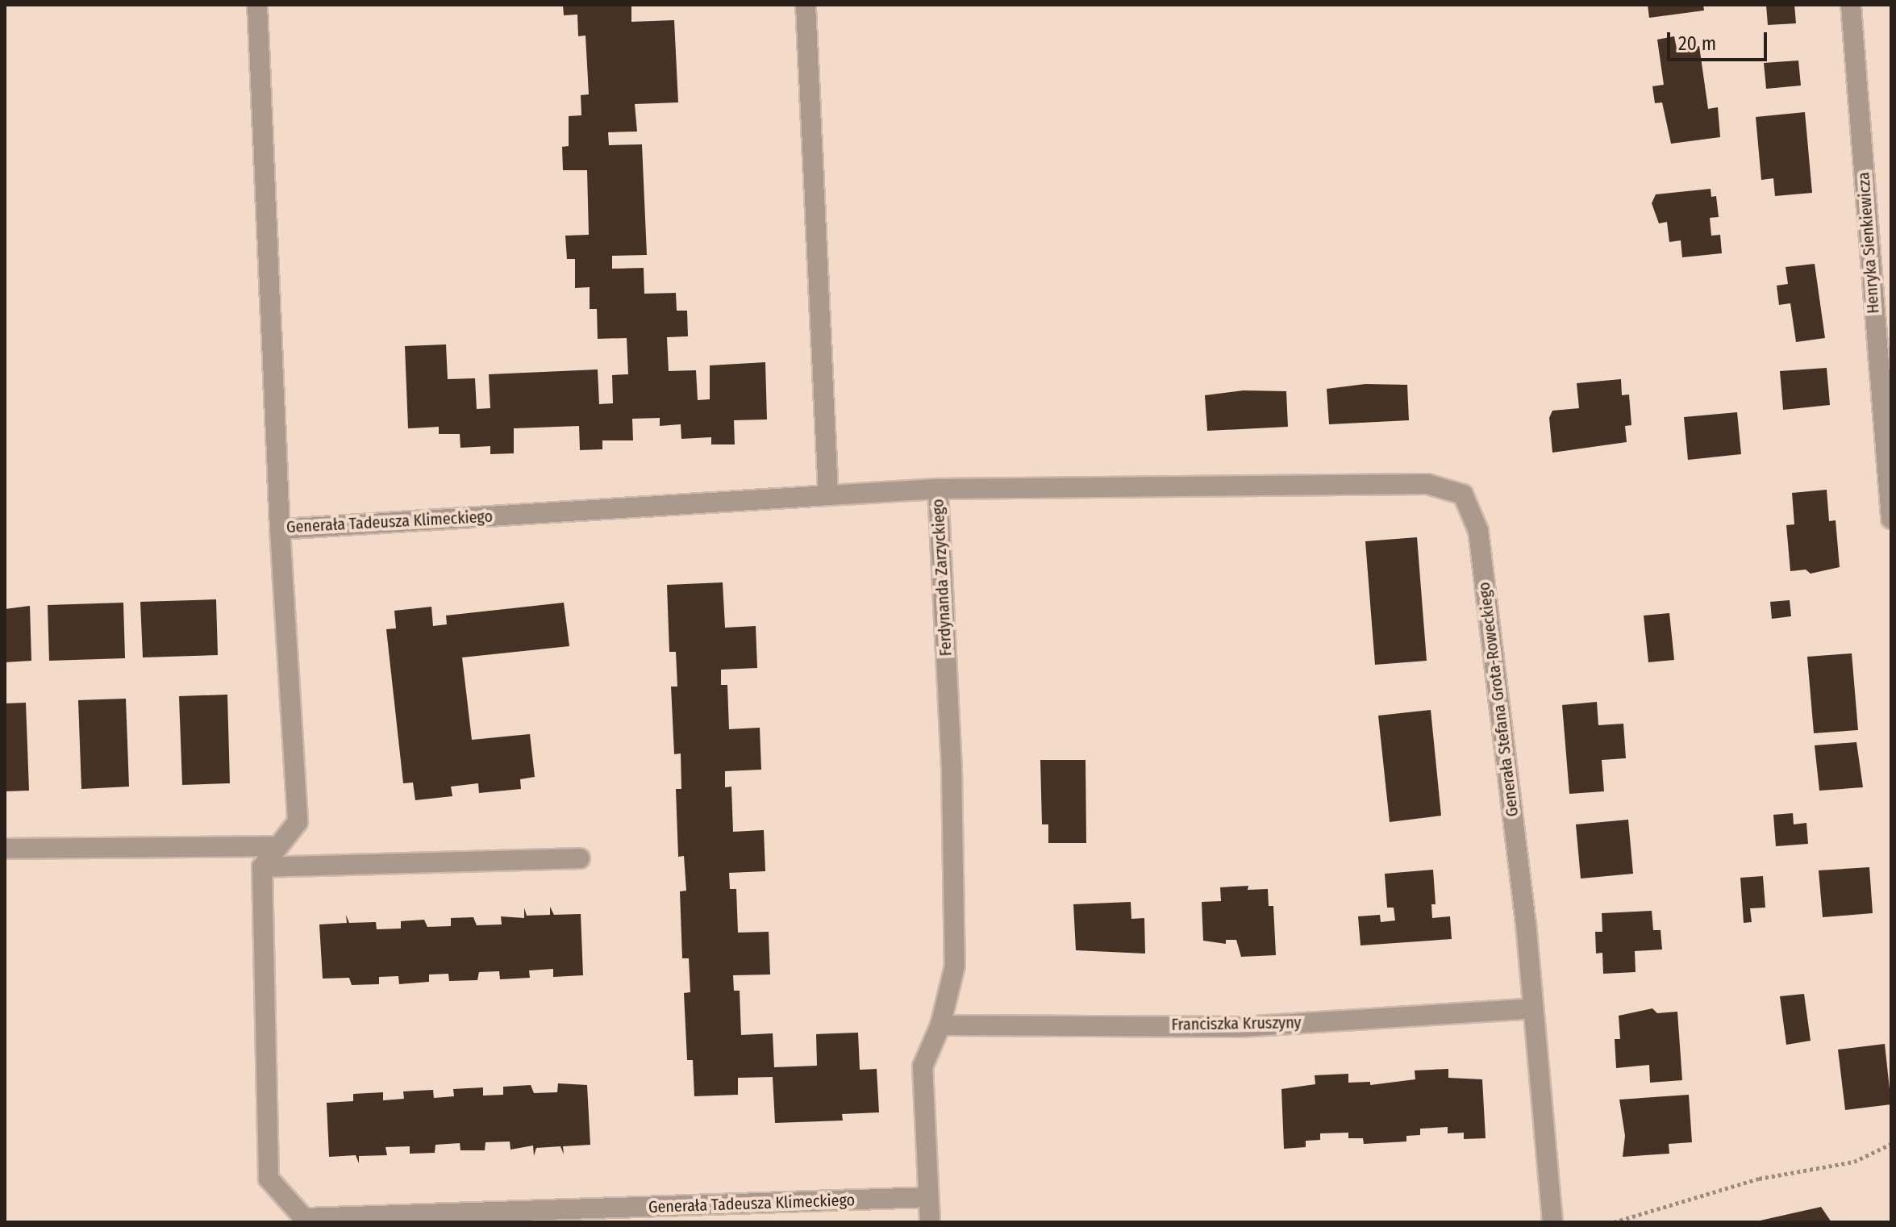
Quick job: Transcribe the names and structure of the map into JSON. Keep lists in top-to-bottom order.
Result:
{
  "streets": {
    "street": [
      "Henryka Sienkiewicza",
      "Generała Tadeusza Klimeckiego",
      "Ferdynanda Zarzyckiego",
      "Generała Stefana Grota-Roweckiego",
      "Franciszka Kruszyny"
    ]
  },
  "crossings": [
    ["Generała Tadeusza Klimeckiego", "Ferdynanda Zarzyckiego"],
    ["Ferdynanda Zarzyckiego", "Generała Stefana Grota-Roweckiego"],
    ["Ferdynanda Zarzyckiego", "Franciszka Kruszyny"],
    ["Generała Stefana Grota-Roweckiego", "Franciszka Kruszyny"]
  ],
  "scale_bar": "20 m"
}
